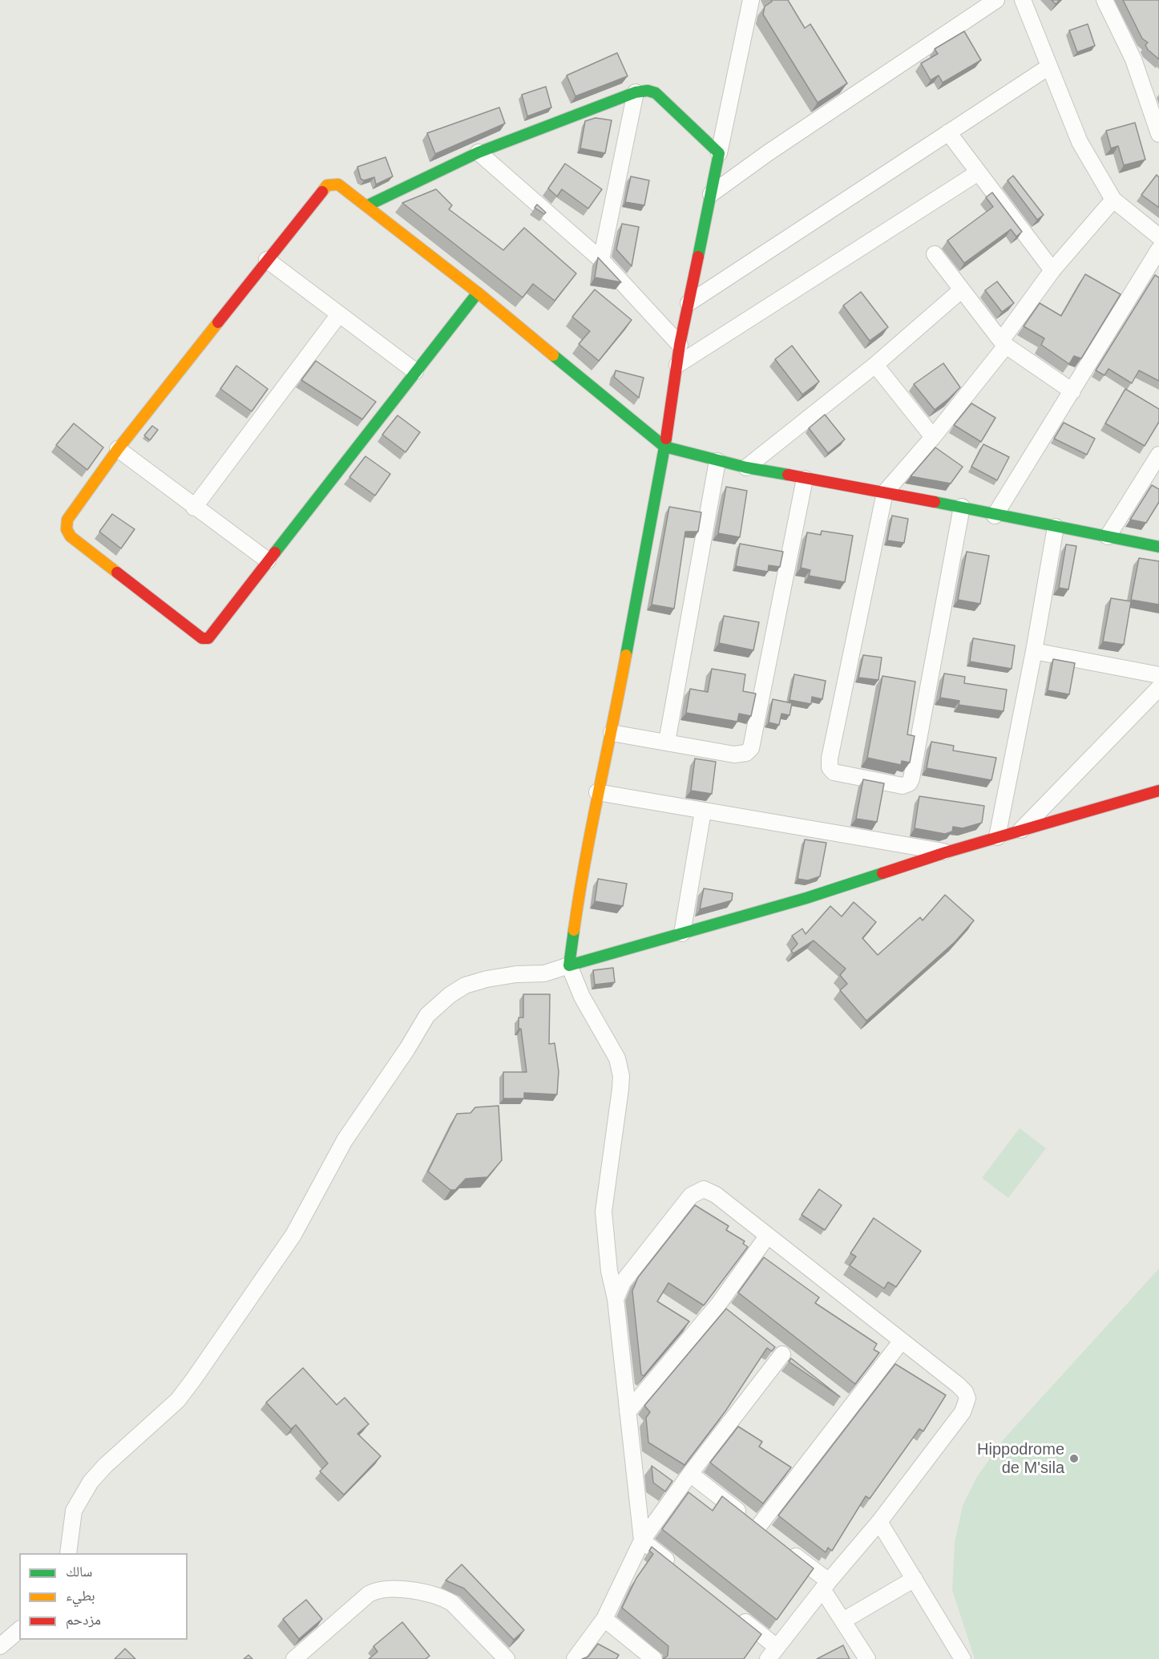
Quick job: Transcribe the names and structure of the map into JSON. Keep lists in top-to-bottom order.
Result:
{
  "places": ["Hippodrome de M'sila"],
  "legend": ["سالك", "بطيء", "مزدحم"]
}
